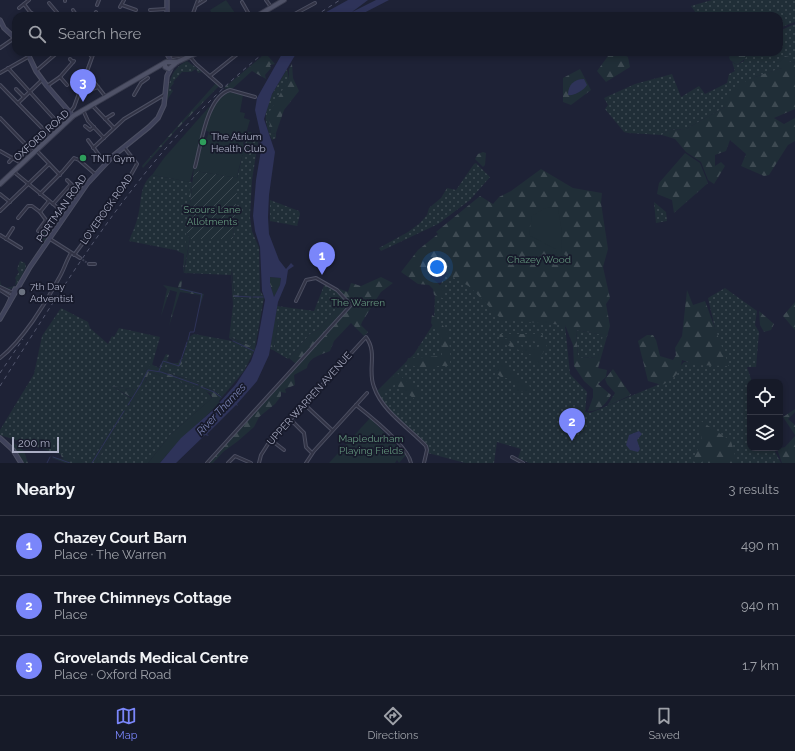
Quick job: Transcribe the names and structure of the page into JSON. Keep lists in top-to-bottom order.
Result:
{
  "streets": {
    "main road": ["OXFORD ROAD"],
    "street": ["PORTMAN ROAD", "LOVEROCK ROAD", "UPPER WARREN AVENUE"]
  },
  "crossings": [
    ["OXFORD ROAD", "PORTMAN ROAD"],
    ["PORTMAN ROAD", "LOVEROCK ROAD"]
  ],
  "water": ["River Thames"],
  "parks": [
    "Scours Lane Allotments",
    "Chazey Wood",
    "The Warren",
    "Mapledurham Playing Fields"
  ],
  "places": ["The Atrium Health Club", "TNT Gym", "7th Day Adventist"],
  "scale_bar": "200 m",
  "page": {
    "search": "Search here",
    "pins": ["3", "1", "2"],
    "scale": "200 m",
    "heading": ["Nearby", "3 results"],
    "list": [
      {
        "mark": "1",
        "name": "Chazey Court Barn",
        "note": "Place · The Warren",
        "value": "490 m"
      },
      {
        "mark": "2",
        "name": "Three Chimneys Cottage",
        "note": "Place",
        "value": "940 m"
      },
      {
        "mark": "3",
        "name": "Grovelands Medical Centre",
        "note": "Place · Oxford Road",
        "value": "1.7 km"
      }
    ],
    "nav": ["Map", "Directions", "Saved"]
  }
}
